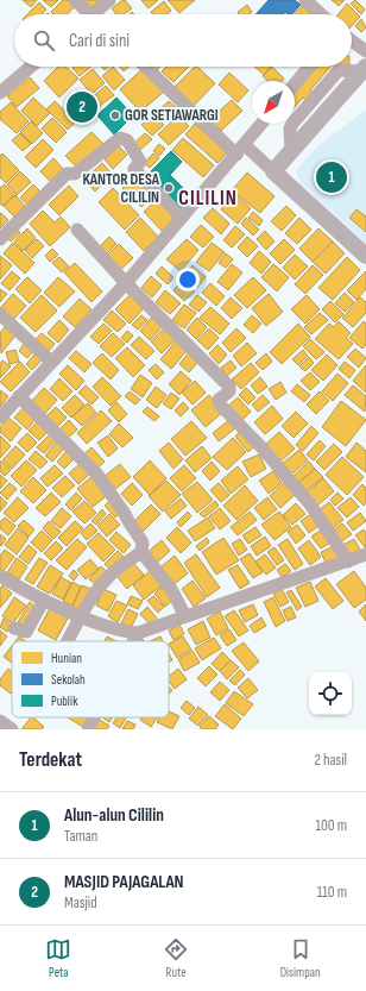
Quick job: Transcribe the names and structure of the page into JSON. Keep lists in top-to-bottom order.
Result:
{
  "districts": ["CILILIN"],
  "places": ["GOR SETIAWARGI", "KANTOR DESA CILILIN"],
  "legend": ["Hunian", "Sekolah", "Publik"],
  "north": "bottom left",
  "page": {
    "search": "Cari di sini",
    "pins": ["2", "1"],
    "heading": ["Terdekat", "2 hasil"],
    "list": [
      {
        "mark": "1",
        "name": "Alun-alun Cililin",
        "note": "Taman",
        "value": "100 m"
      },
      {
        "mark": "2",
        "name": "MASJID PAJAGALAN",
        "note": "Masjid",
        "value": "110 m"
      }
    ],
    "nav": ["Peta", "Rute", "Disimpan"]
  }
}
